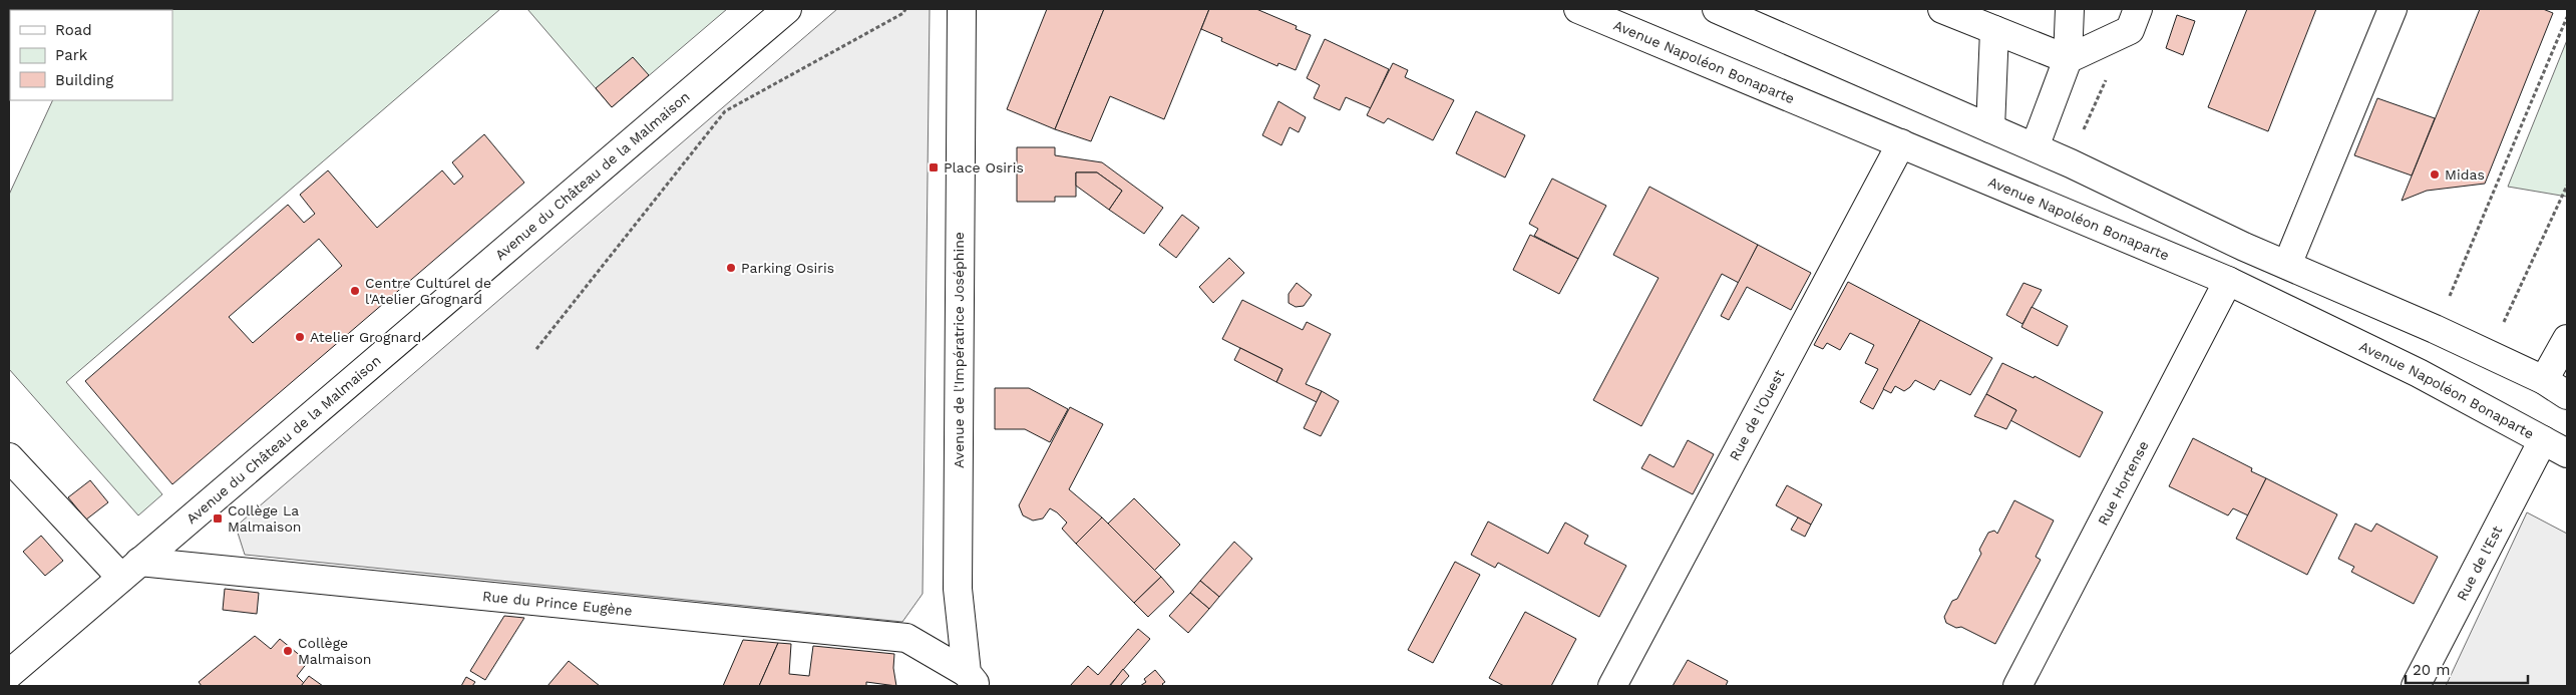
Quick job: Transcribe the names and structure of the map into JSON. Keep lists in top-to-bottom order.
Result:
{
  "streets": {
    "street": [
      "Avenue Napoléon Bonaparte",
      "Avenue du Château de la Malmaison",
      "Avenue de l'Impératrice Joséphine",
      "Rue de l'Ouest",
      "Rue Hortense",
      "Rue de l'Est",
      "Rue du Prince Eugène"
    ]
  },
  "crossings": [
    ["Avenue Napoléon Bonaparte", "Rue de l'Ouest"],
    ["Avenue Napoléon Bonaparte", "Rue Hortense"],
    ["Avenue Napoléon Bonaparte", "Rue de l'Est"],
    ["Avenue du Château de la Malmaison", "Rue du Prince Eugène"],
    ["Avenue de l'Impératrice Joséphine", "Rue du Prince Eugène"]
  ],
  "places": {
    "transit": ["Place Osiris", "Collège La Malmaison"],
    "other": [
      "Midas",
      "Parking Osiris",
      "Centre Culturel de l'Atelier Grognard",
      "Atelier Grognard",
      "Collège Malmaison"
    ]
  },
  "legend": ["Road", "Park", "Building"],
  "scale_bar": "20 m"
}
